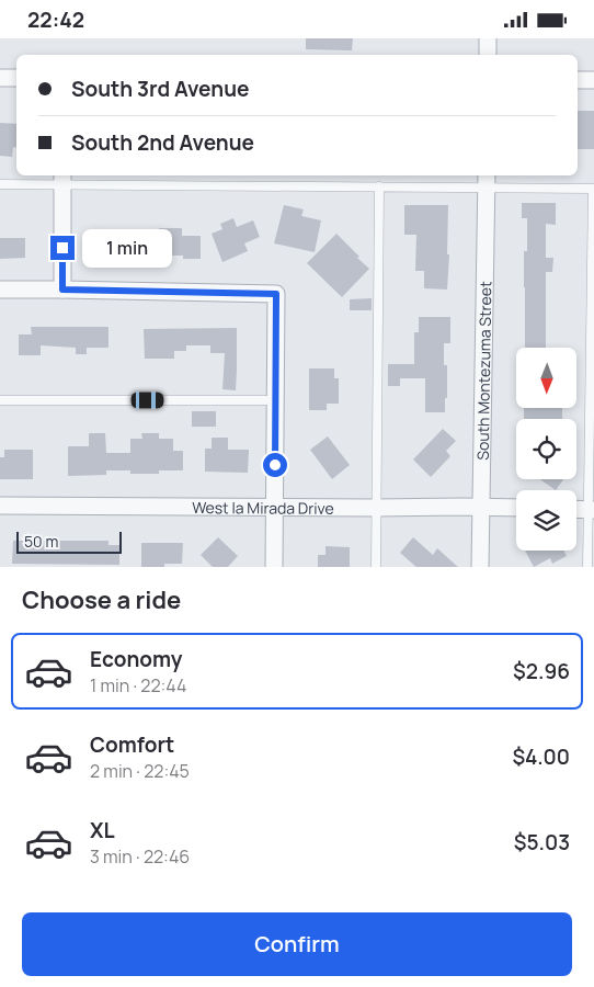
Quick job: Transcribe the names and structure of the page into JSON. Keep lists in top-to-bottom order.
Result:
{
  "streets": {
    "street": ["South Montezuma Street", "West la Mirada Drive"]
  },
  "crossings": [
    ["South Montezuma Street", "West la Mirada Drive"]
  ],
  "scale_bar": "50 m",
  "north": "bottom",
  "page": {
    "status": "22:42",
    "banner": ["South 3rd Avenue", "South 2nd Avenue"],
    "bubble": "1 min",
    "scale": "50 m",
    "heading": "Choose a ride",
    "list": [
      {
        "name": "Economy",
        "note": "1 min · 22:44",
        "value": "$2.96"
      },
      {
        "name": "Comfort",
        "note": "2 min · 22:45",
        "value": "$4.00"
      },
      {
        "name": "XL",
        "note": "3 min · 22:46",
        "value": "$5.03"
      }
    ],
    "buttons": "Confirm"
  }
}
